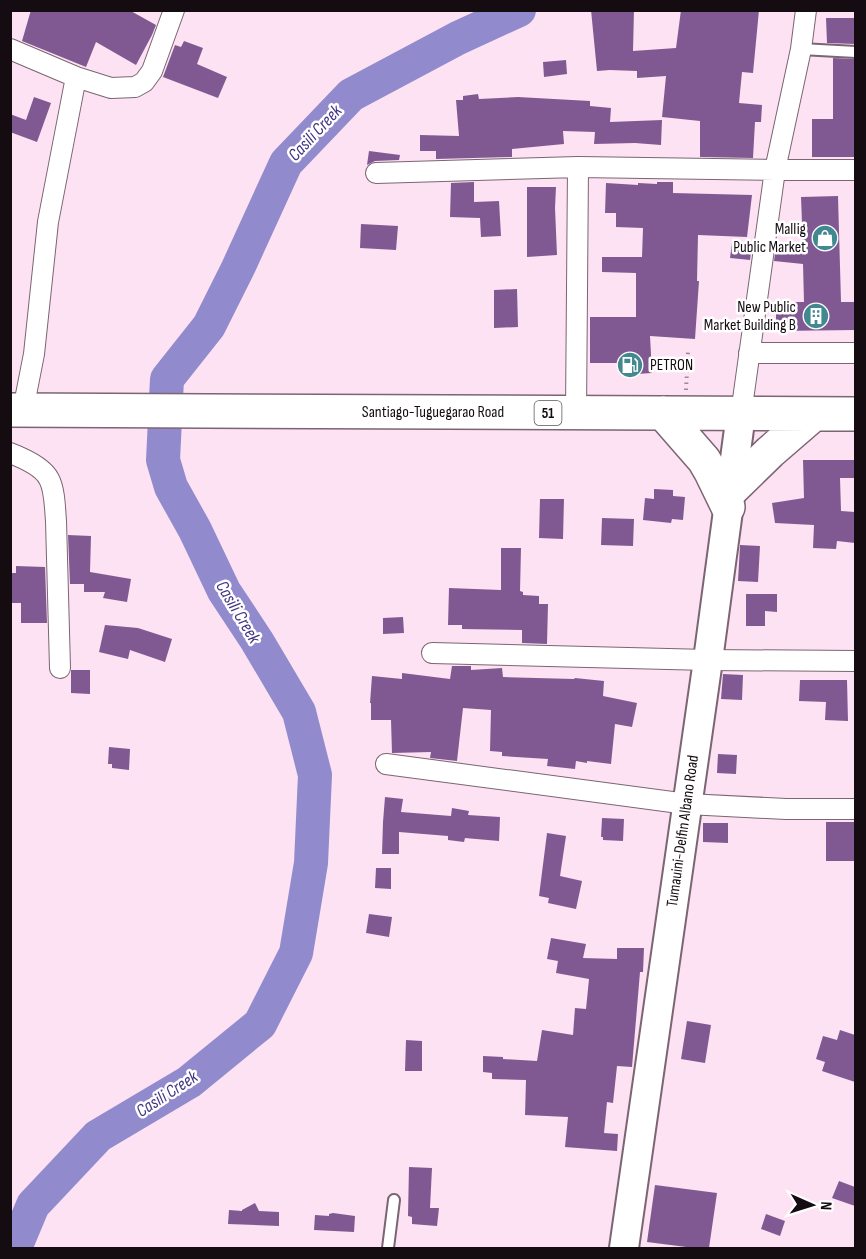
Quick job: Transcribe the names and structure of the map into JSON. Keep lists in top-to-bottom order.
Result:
{
  "streets": {
    "highway": ["Santiago-Tuguegarao Road", "51"],
    "main road": ["Tumauini-Delfin Albano Road"]
  },
  "crossings": [
    ["Santiago-Tuguegarao Road", "Tumauini-Delfin Albano Road"]
  ],
  "water": ["Casili Creek"],
  "places": {
    "shop": ["Mallig Public Market"],
    "building": ["New Public Market Building B"],
    "fuel station": ["PETRON"]
  },
  "north": "right"
}
